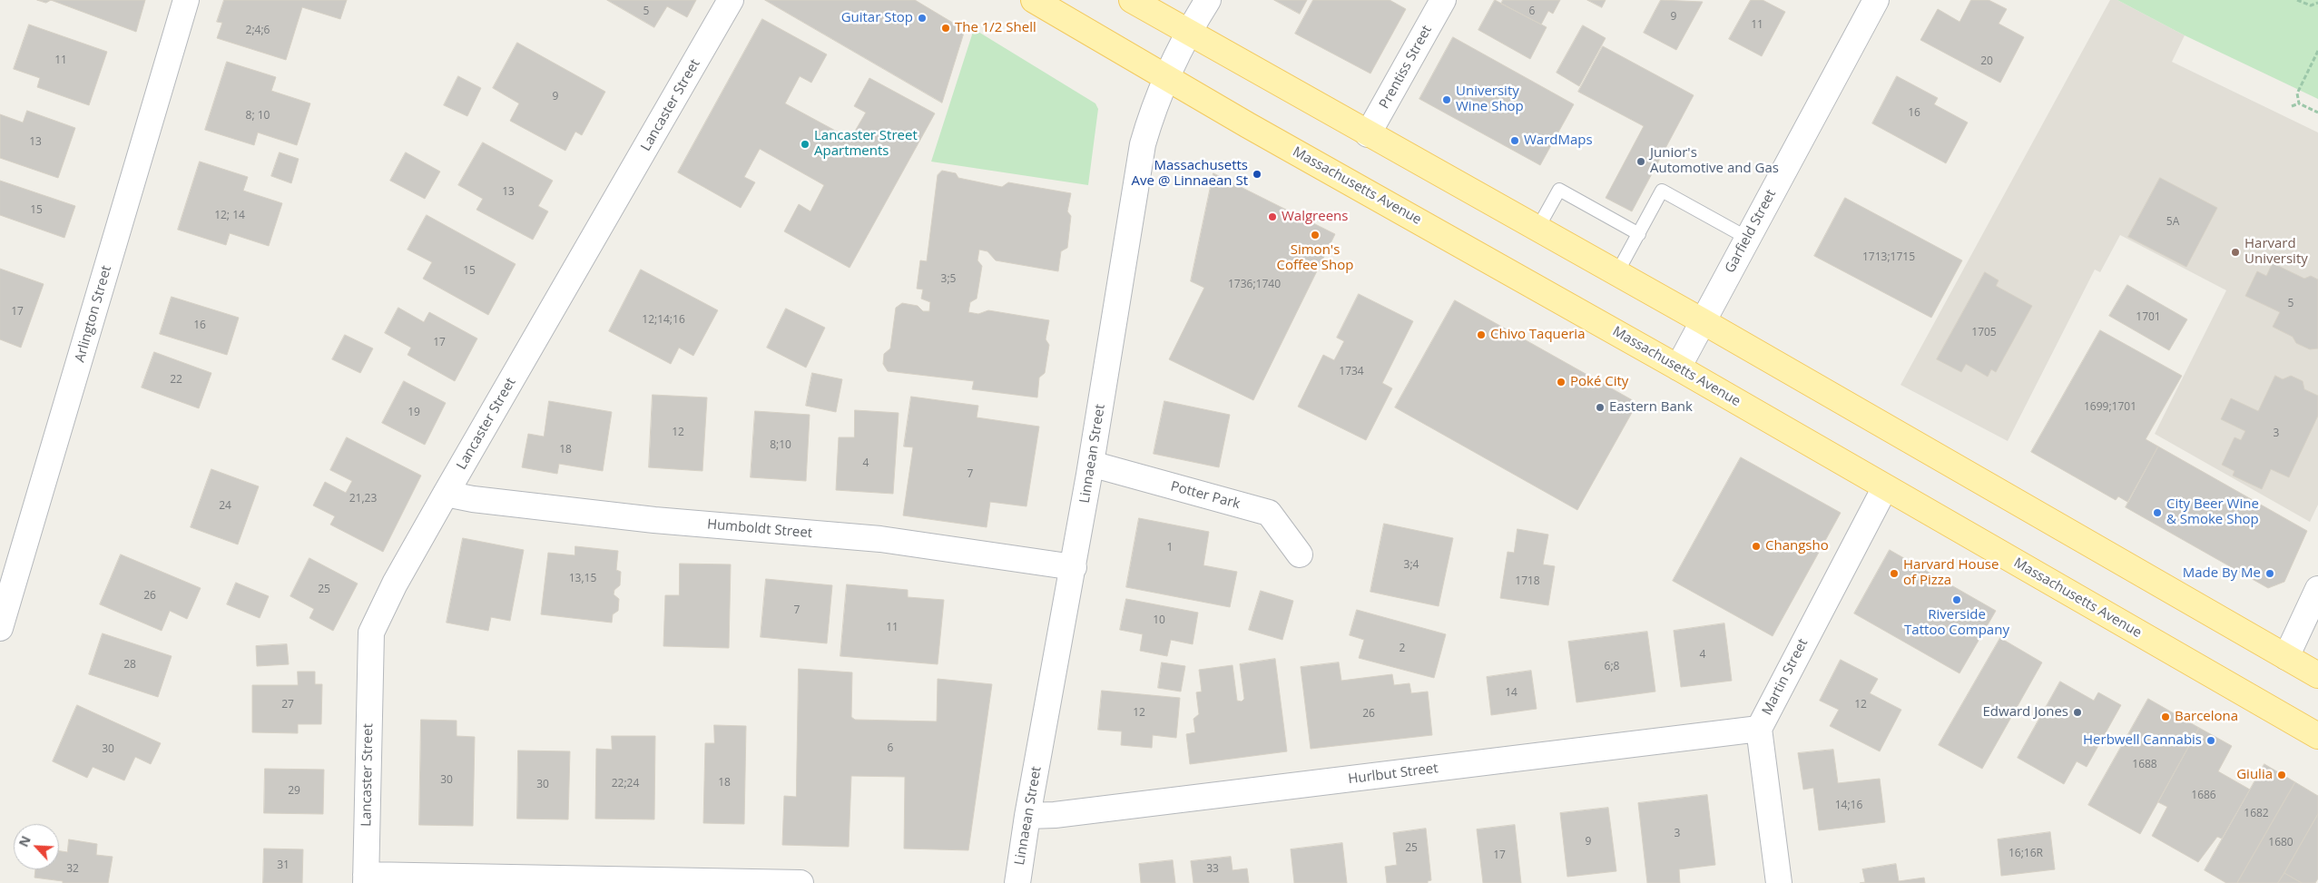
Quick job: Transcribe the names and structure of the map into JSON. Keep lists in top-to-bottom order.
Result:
{
  "streets": {
    "main road": ["Massachusetts Avenue"],
    "street": [
      "Prentiss Street",
      "Lancaster Street",
      "Garfield Street",
      "Arlington Street",
      "Linnaean Street",
      "Potter Park",
      "Humboldt Street",
      "Martin Street",
      "Hurlbut Street"
    ]
  },
  "crossings": [
    ["Lancaster Street", "Humboldt Street"],
    ["Massachusetts Avenue", "Garfield Street"],
    ["Massachusetts Avenue", "Linnaean Street"],
    ["Massachusetts Avenue", "Martin Street"],
    ["Linnaean Street", "Potter Park"],
    ["Linnaean Street", "Humboldt Street"],
    ["Linnaean Street", "Hurlbut Street"],
    ["Martin Street", "Hurlbut Street"]
  ],
  "places": [
    "Guitar Stop",
    "The 1/2 Shell",
    "University Wine Shop",
    "WardMaps",
    "Lancaster Street Apartments",
    "Junior's Automotive and Gas",
    "Massachusetts Ave @ Linnaean St",
    "Walgreens",
    "Simon's Coffee Shop",
    "Harvard University",
    "Chivo Taqueria",
    "Poké City",
    "Eastern Bank",
    "City Beer Wine & Smoke Shop",
    "Changsho",
    "Harvard House of Pizza",
    "Made By Me",
    "Riverside Tattoo Company",
    "Edward Jones",
    "Barcelona",
    "Herbwell Cannabis",
    "Giulia"
  ],
  "house_numbers": [
    "5",
    "6",
    "9",
    "11",
    "2;4;6",
    "11",
    "20",
    "9",
    "16",
    "8; 10",
    "13",
    "13",
    "15",
    "12; 14",
    "5A",
    "1713;1715",
    "15",
    "3;5",
    "1736;1740",
    "5",
    "17",
    "1701",
    "12;14;16",
    "16",
    "1705",
    "17",
    "1734",
    "22",
    "1699;1701",
    "19",
    "12",
    "3",
    "8;10",
    "18",
    "4",
    "7",
    "21,23",
    "24",
    "1",
    "3;4",
    "13,15",
    "1718",
    "25",
    "26",
    "7",
    "10",
    "11",
    "2",
    "4",
    "28",
    "6;8",
    "14",
    "27",
    "12",
    "12",
    "26",
    "6",
    "30",
    "1688",
    "30",
    "18",
    "22;24",
    "30",
    "29",
    "1686",
    "14;16",
    "1682",
    "3",
    "9",
    "1680",
    "25",
    "16;16R",
    "17",
    "31",
    "32",
    "33"
  ],
  "north": "top left"
}
